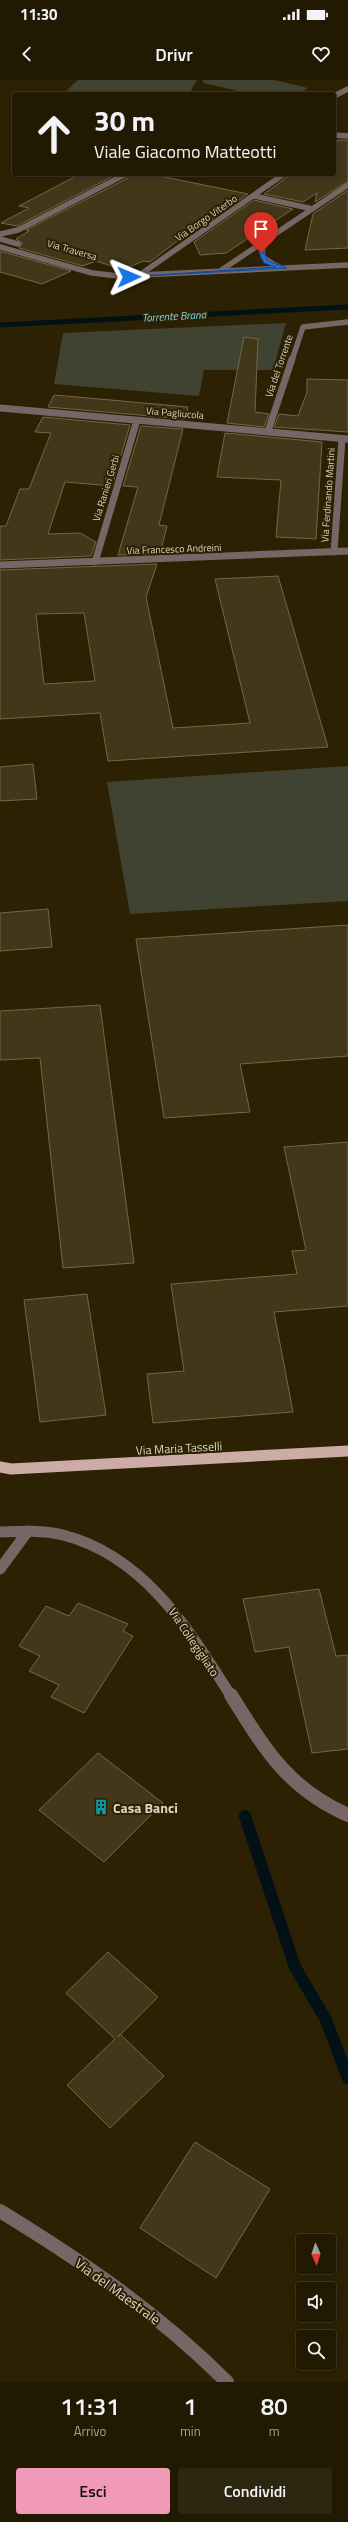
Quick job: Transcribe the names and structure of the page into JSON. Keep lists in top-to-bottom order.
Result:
{
  "streets": {
    "main road": ["Via Maria Tasselli"],
    "street": [
      "Via Borgo Viterbo",
      "Via Traversa",
      "Via del Torrente",
      "Via Pagliucola",
      "Via Ranieri Gerbi",
      "Via Ferdinando Martini",
      "Via Francesco Andreini",
      "Via Collegigliato",
      "Via del Maestrale"
    ]
  },
  "crossings": [
    ["Via Borgo Viterbo", "Via Traversa"],
    ["Via del Torrente", "Via Pagliucola"],
    ["Via Pagliucola", "Via Ranieri Gerbi"],
    ["Via Pagliucola", "Via Ferdinando Martini"],
    ["Via Ranieri Gerbi", "Via Francesco Andreini"],
    ["Via Ferdinando Martini", "Via Francesco Andreini"]
  ],
  "water": ["Torrente Brana"],
  "places": {
    "building": ["Casa Banci"]
  },
  "north": "bottom",
  "page": {
    "status": "11:30",
    "header": "Drivr",
    "turn": ["30 m", "Viale Giacomo Matteotti"],
    "eta": [
      "11:31",
      "Arrivo",
      "1",
      "min",
      "80",
      "m"
    ],
    "buttons": ["Esci", "Condividi"]
  }
}
